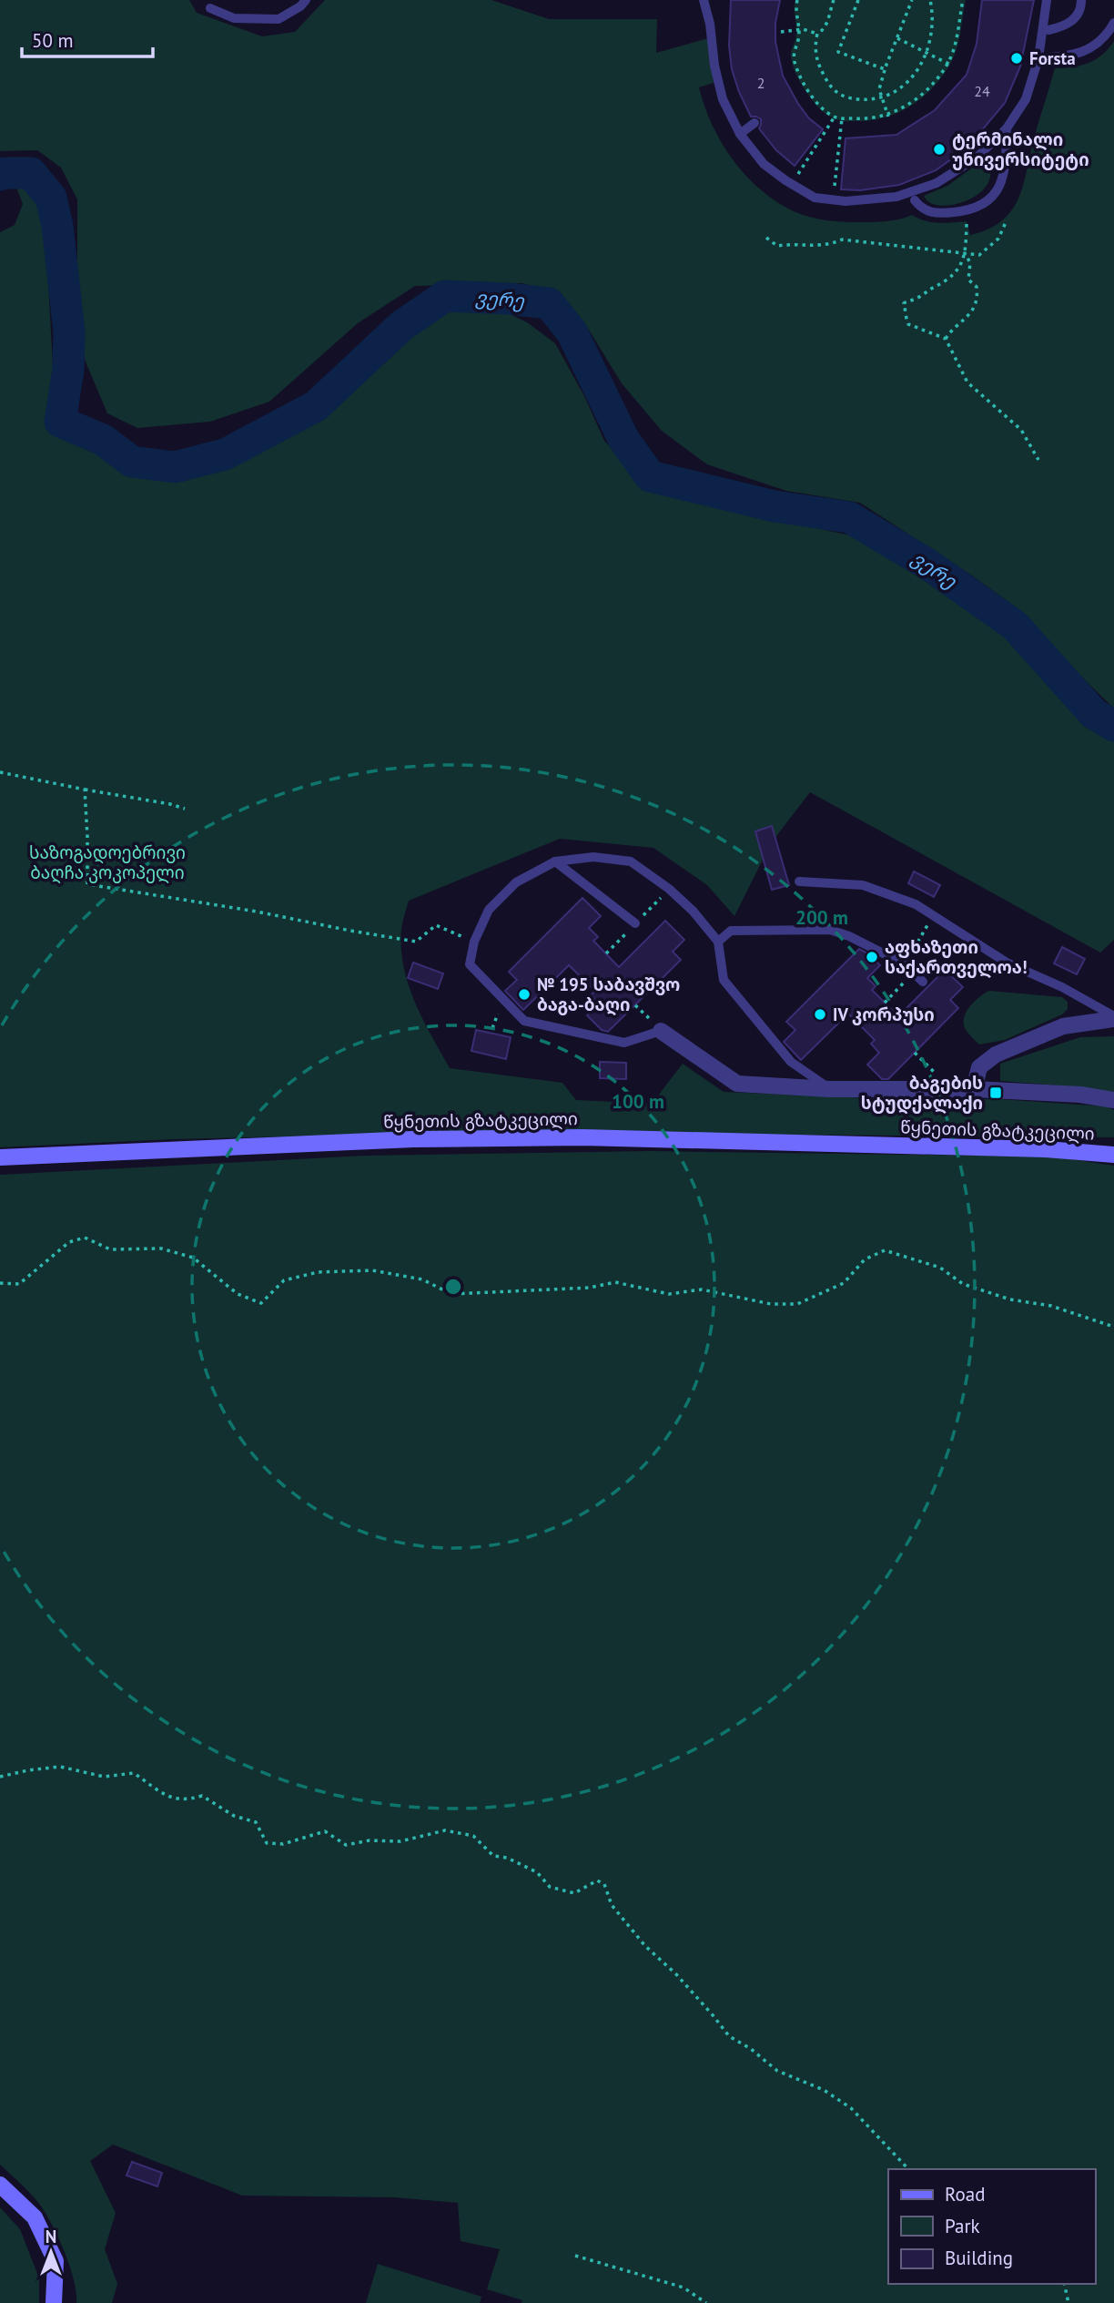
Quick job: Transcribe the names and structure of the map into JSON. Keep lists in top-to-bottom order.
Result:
{
  "streets": {
    "main road": ["წყნეთის გზატკეცილი"]
  },
  "water": ["ვერე"],
  "parks": ["საზოგადოებრივი ბაღჩა კოკოპელი"],
  "places": {
    "other": [
      "Forsta",
      "ტერმინალი უნივერსიტეტი",
      "აფხაზეთი საქართველოა!",
      "№ 195 საბავშვო ბაგა-ბაღი",
      "IV კორპუსი"
    ],
    "transit": ["ბაგების სტუდქალაქი"]
  },
  "house_numbers": ["2", "24"],
  "legend": ["Road", "Park", "Building"],
  "scale_bar": "50 m",
  "north": "top",
  "rings": ["200 m", "100 m"]
}
